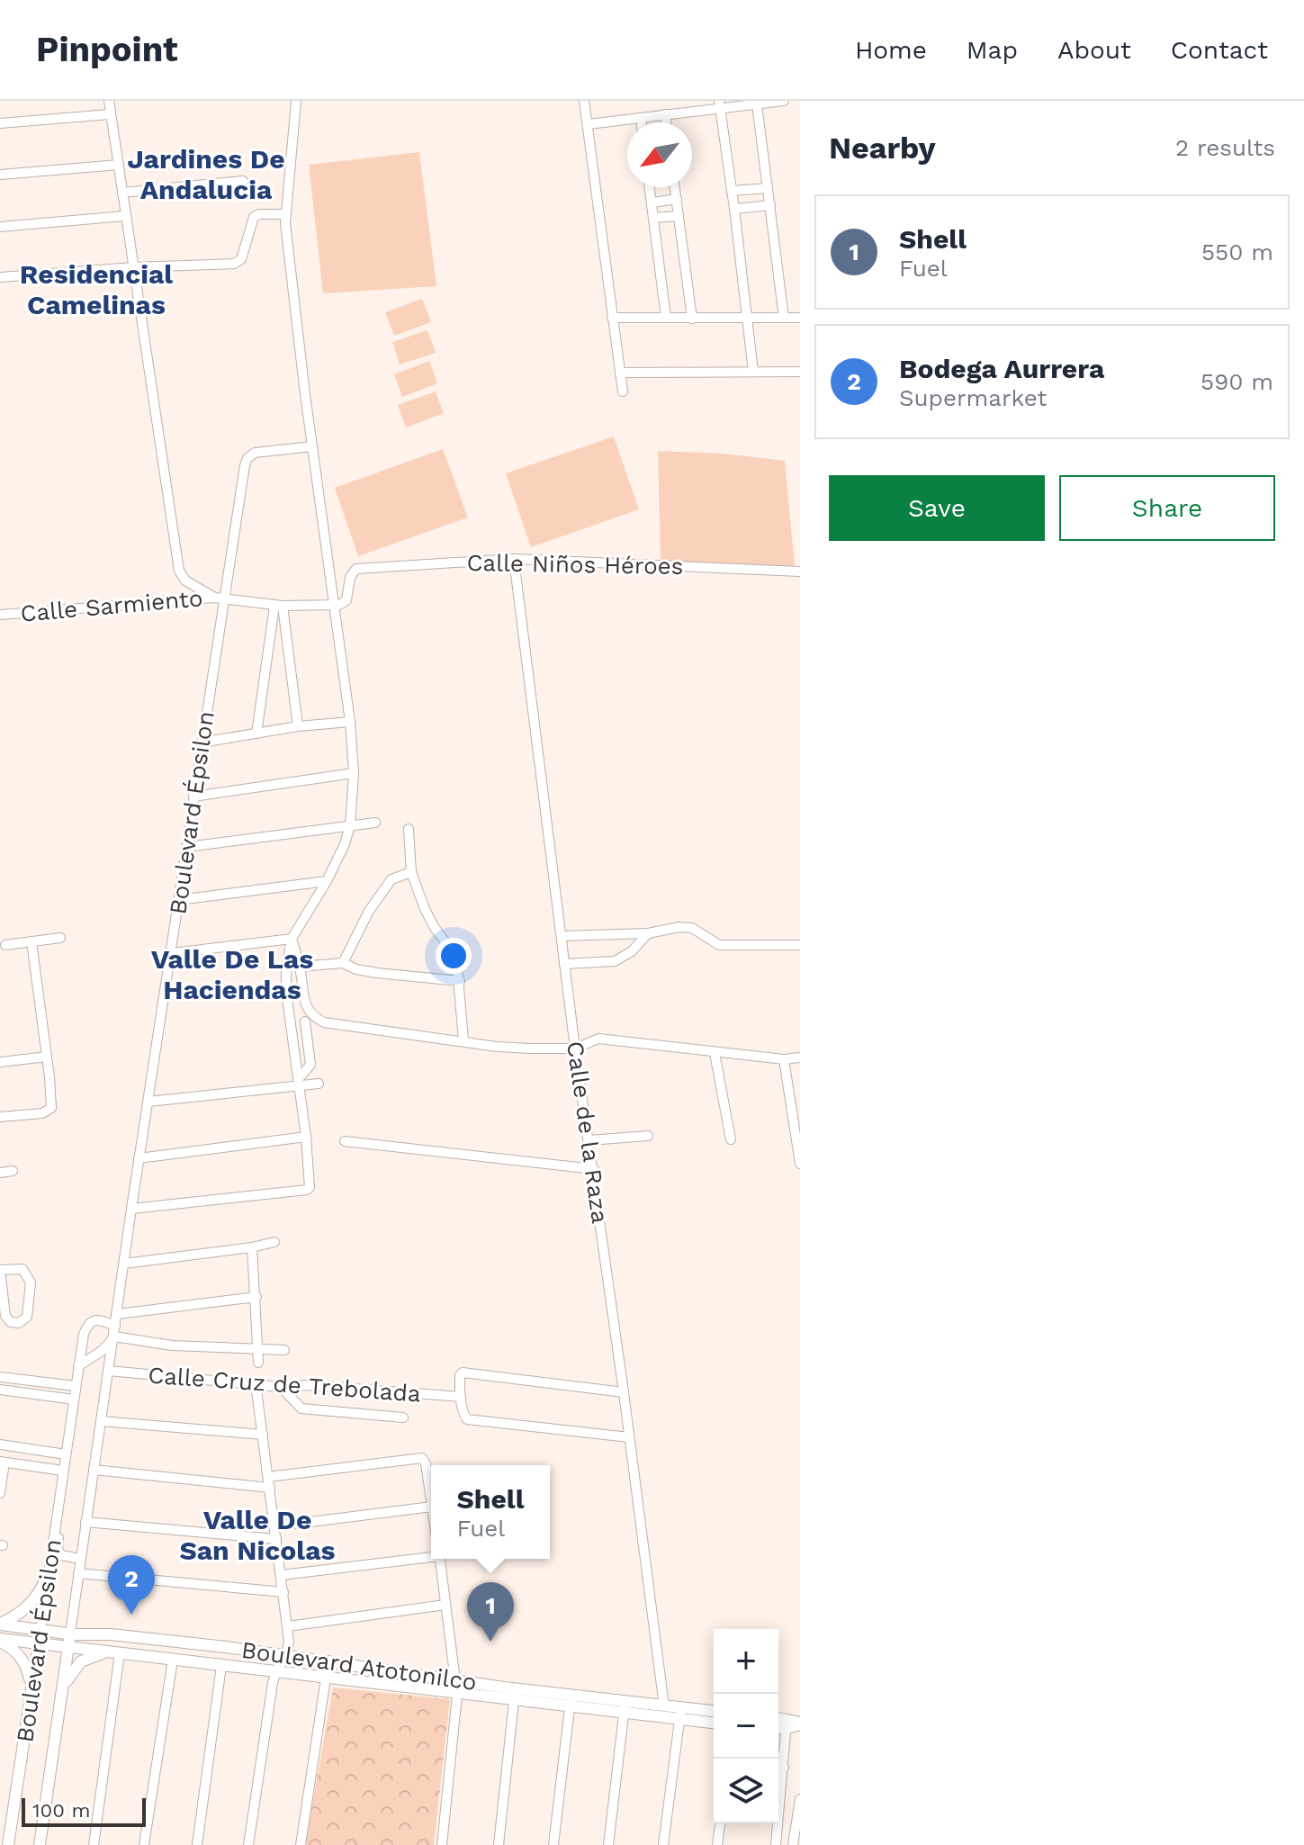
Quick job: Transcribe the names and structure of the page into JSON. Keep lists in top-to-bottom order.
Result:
{
  "streets": {
    "street": [
      "Calle Niños Héroes",
      "Calle Sarmiento",
      "Boulevard Épsilon",
      "Calle de la Raza",
      "Calle Cruz de Trebolada",
      "Boulevard Atotonilco"
    ]
  },
  "crossings": [
    ["Calle Niños Héroes", "Calle de la Raza"],
    ["Calle Sarmiento", "Boulevard Épsilon"],
    ["Boulevard Épsilon", "Calle Cruz de Trebolada"],
    ["Boulevard Épsilon", "Boulevard Atotonilco"],
    ["Calle de la Raza", "Boulevard Atotonilco"]
  ],
  "districts": [
    "Jardines De Andalucia",
    "Residencial Camelinas",
    "Valle De Las Haciendas",
    "Valle De San Nicolas"
  ],
  "scale_bar": "100 m",
  "north": "bottom left",
  "page": {
    "header": "Pinpoint",
    "nav": [
      "Home",
      "Map",
      "About",
      "Contact"
    ],
    "heading": ["Nearby", "2 results"],
    "list": [
      {
        "mark": "1",
        "name": "Shell",
        "note": "Fuel",
        "value": "550 m"
      },
      {
        "mark": "2",
        "name": "Bodega Aurrera",
        "note": "Supermarket",
        "value": "590 m"
      }
    ],
    "buttons": ["Save", "Share"],
    "popup": ["Shell", "Fuel"],
    "pins": ["2", "1"],
    "map_buttons": ["+", "−"],
    "scale": "100 m"
  }
}
